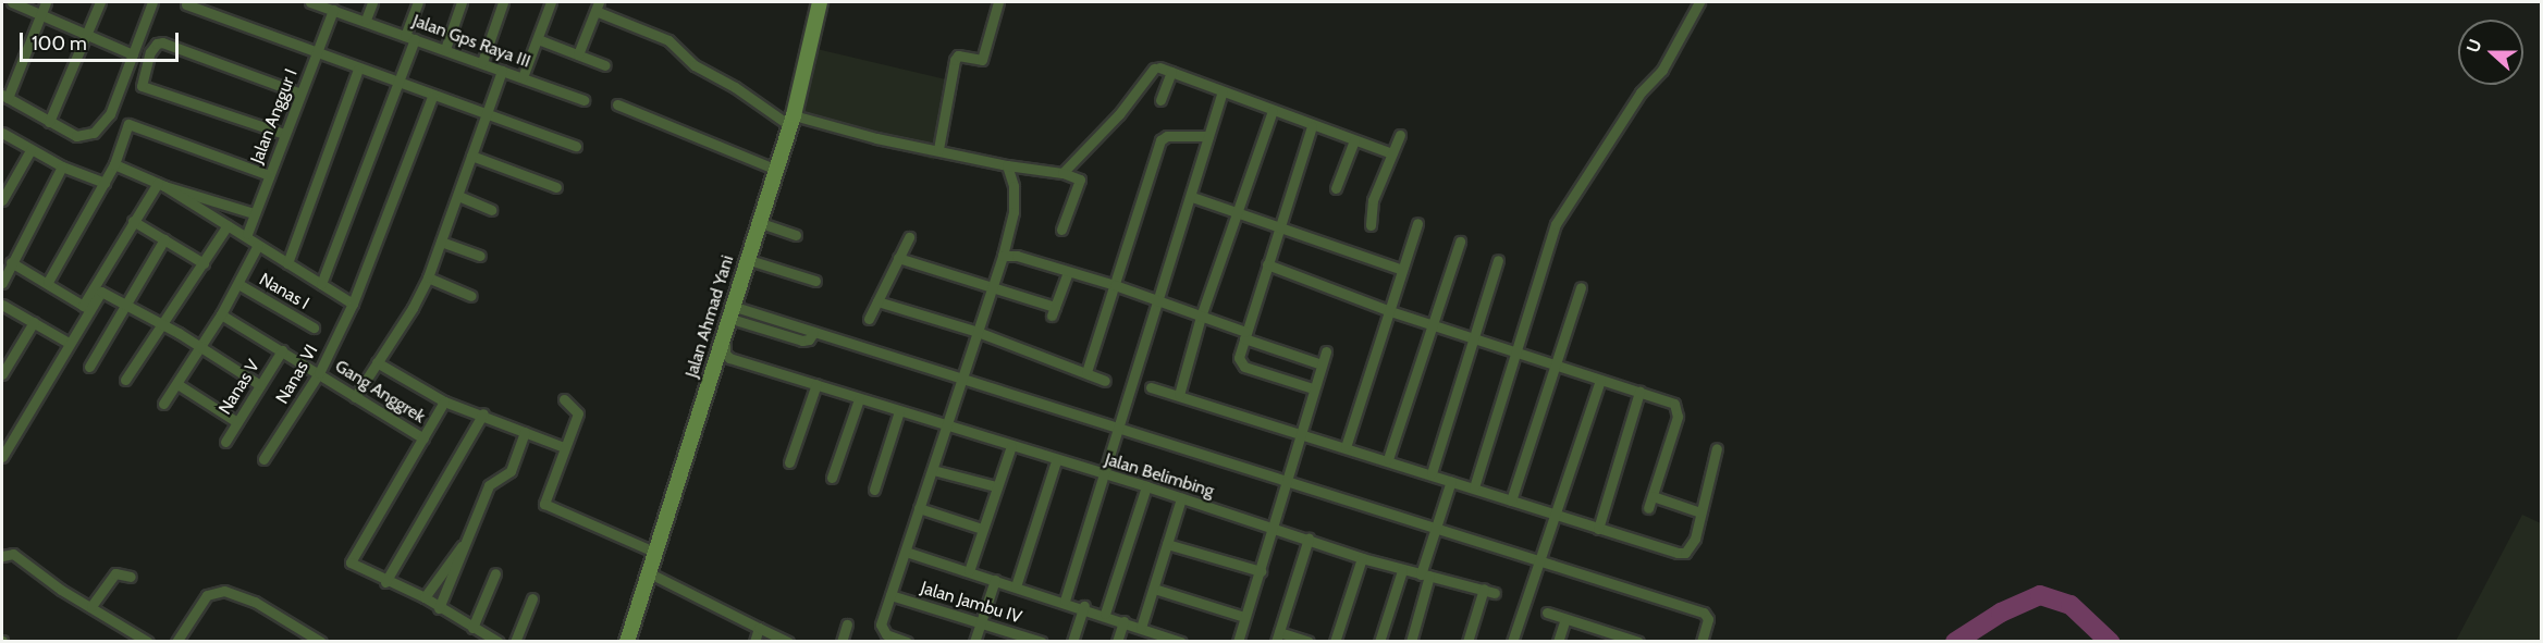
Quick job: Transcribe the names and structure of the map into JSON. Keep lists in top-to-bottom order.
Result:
{
  "streets": {
    "street": [
      "Jalan Gps Raya III",
      "Jalan Anggur I",
      "Nanas I",
      "Jalan Ahmad Yani",
      "Nanas VI",
      "Nanas V",
      "Gang Anggrek",
      "Jalan Belimbing",
      "Jalan Jambu IV"
    ]
  },
  "crossings": [
    ["Jalan Gps Raya III", "Jalan Anggur I"],
    ["Jalan Ahmad Yani", "Jalan Belimbing"],
    ["Nanas VI", "Gang Anggrek"],
    ["Nanas V", "Gang Anggrek"]
  ],
  "scale_bar": "100 m",
  "north": "left"
}
